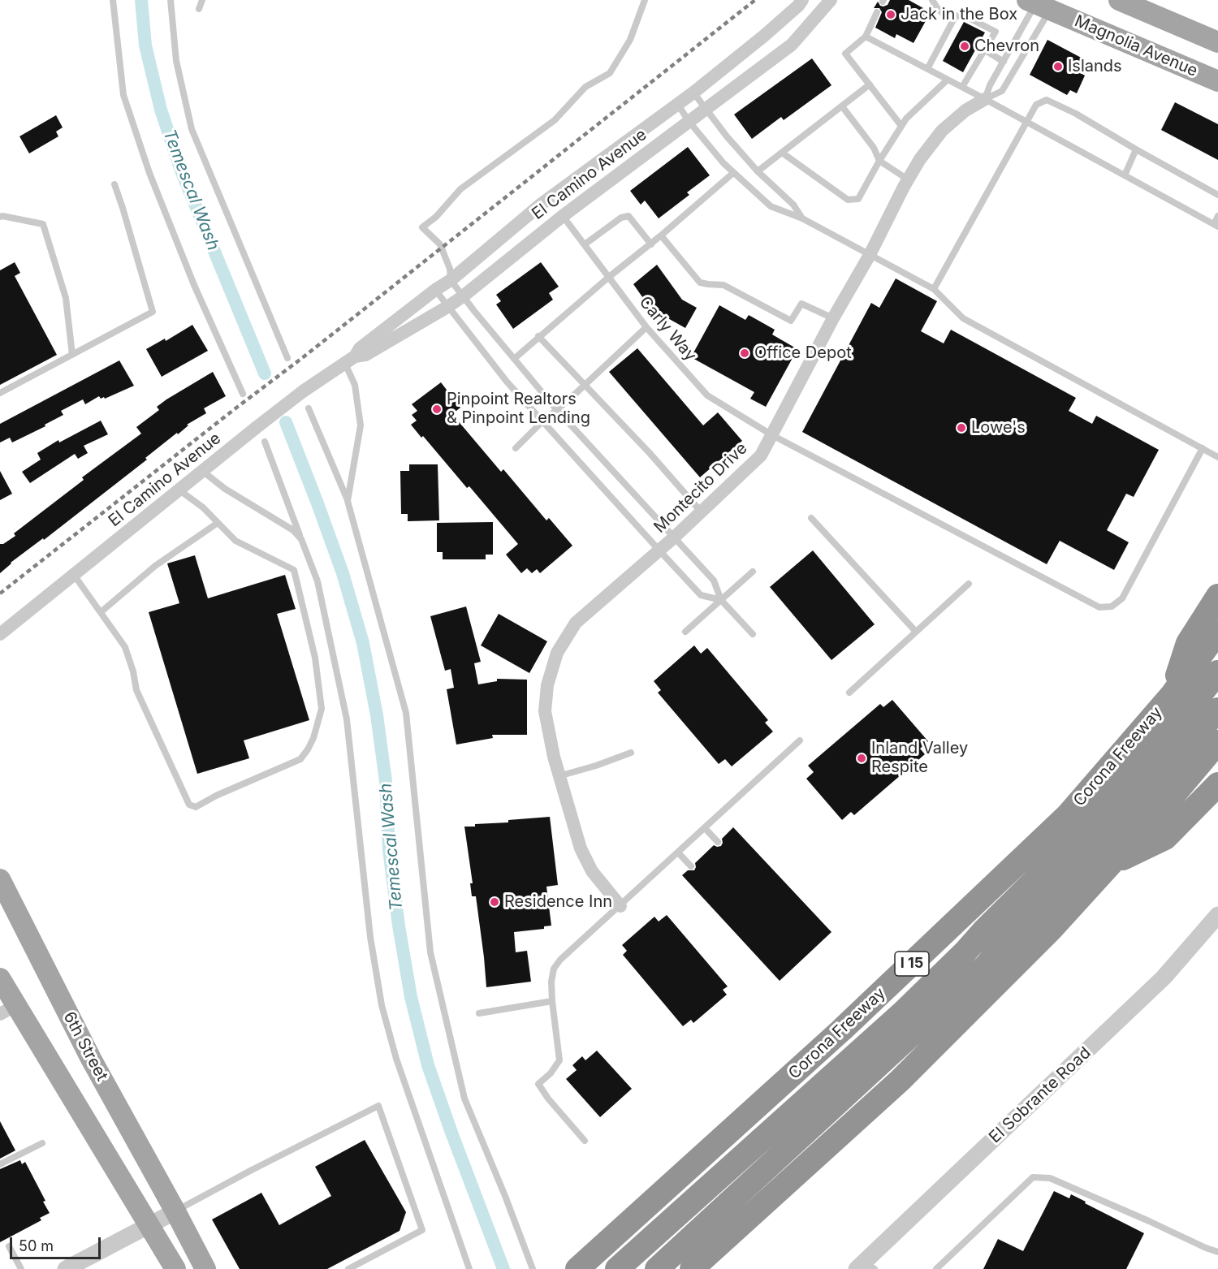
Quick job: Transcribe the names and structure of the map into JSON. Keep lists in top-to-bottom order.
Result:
{
  "streets": {
    "highway": ["Corona Freeway", "I 15"],
    "main road": ["Magnolia Avenue", "6th Street"],
    "street": ["El Camino Avenue", "Montecito Drive", "El Sobrante Road"],
    "lane": ["Carly Way"]
  },
  "crossings": [
    ["El Camino Avenue", "Carly Way"],
    ["Carly Way", "Montecito Drive"]
  ],
  "water": ["Temescal Wash"],
  "places": [
    "Jack in the Box",
    "Chevron",
    "Islands",
    "Office Depot",
    "Pinpoint Realtors & Pinpoint Lending",
    "Lowe's",
    "Inland Valley Respite",
    "Residence Inn"
  ],
  "scale_bar": "50 m"
}
